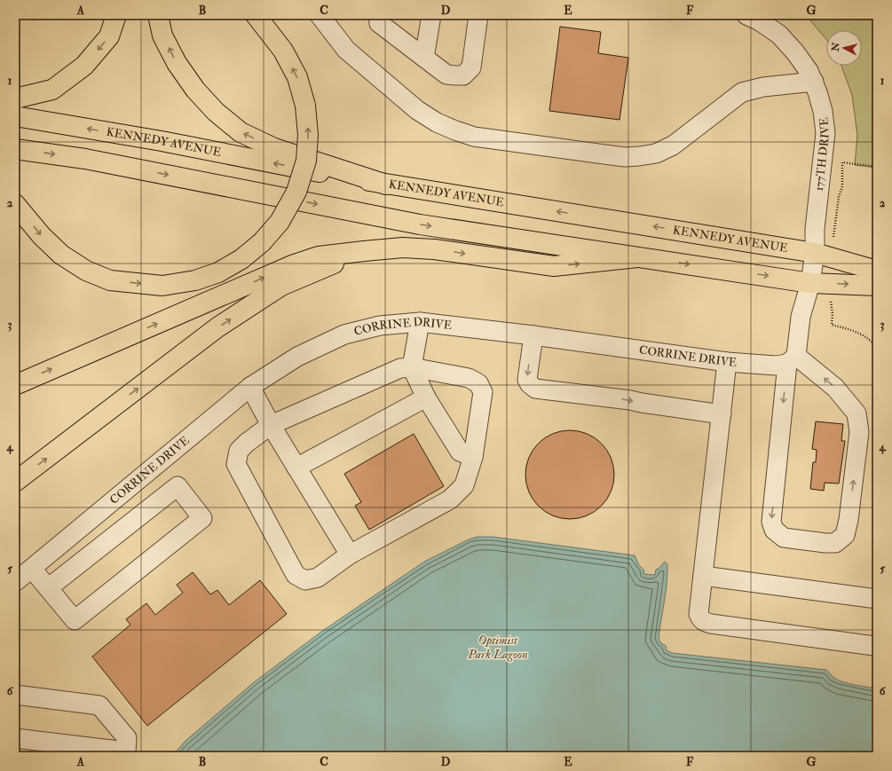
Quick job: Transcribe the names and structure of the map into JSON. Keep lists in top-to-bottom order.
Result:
{
  "streets": {
    "main road": ["KENNEDY AVENUE"],
    "street": ["177TH DRIVE", "CORRINE DRIVE"]
  },
  "crossings": [
    ["KENNEDY AVENUE", "177TH DRIVE"]
  ],
  "water": ["Optimist Park Lagoon"],
  "north": "left",
  "grid": {
    "columns": [
      "A",
      "B",
      "C",
      "D",
      "E",
      "F",
      "G"
    ],
    "rows": [
      "1",
      "2",
      "3",
      "4",
      "5",
      "6"
    ]
  }
}
